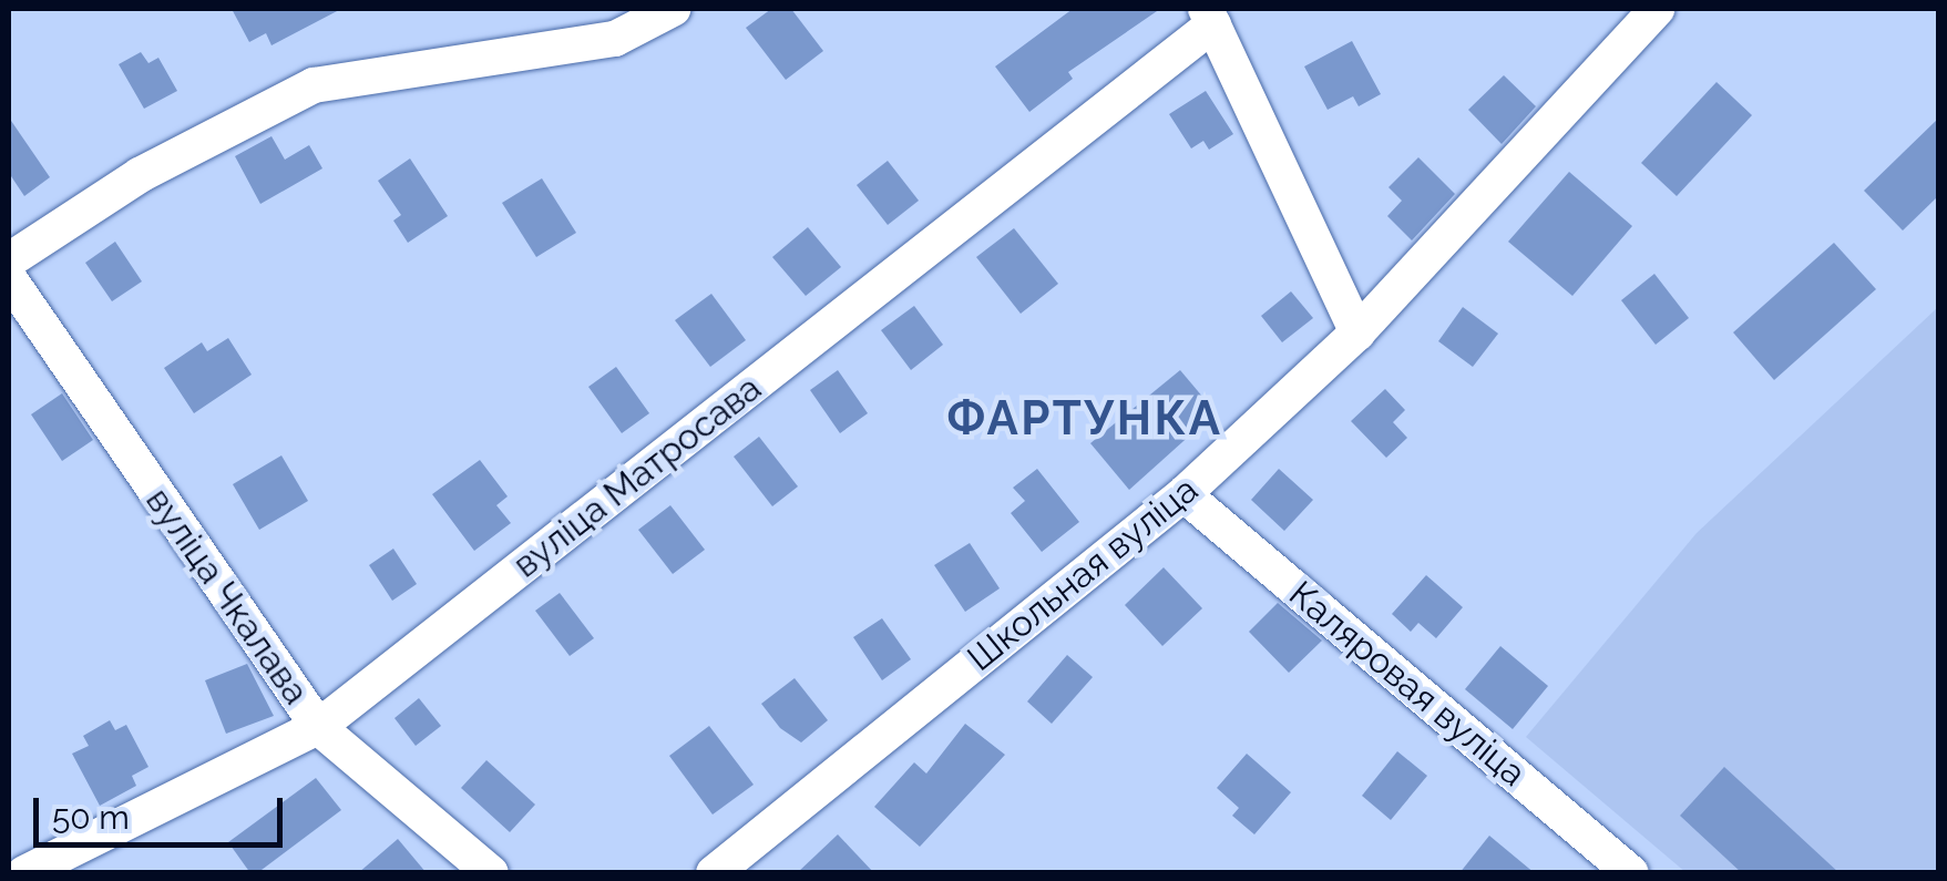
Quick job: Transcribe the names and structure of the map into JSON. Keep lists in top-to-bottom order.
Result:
{
  "streets": {
    "street": [
      "вуліца Матросава",
      "Школьная вуліца",
      "вуліца Чкалава",
      "Каляровая вуліца"
    ]
  },
  "crossings": [
    ["вуліца Матросава", "вуліца Чкалава"],
    ["Школьная вуліца", "Каляровая вуліца"]
  ],
  "districts": ["ФАРТУНКА"],
  "scale_bar": "50 m"
}
